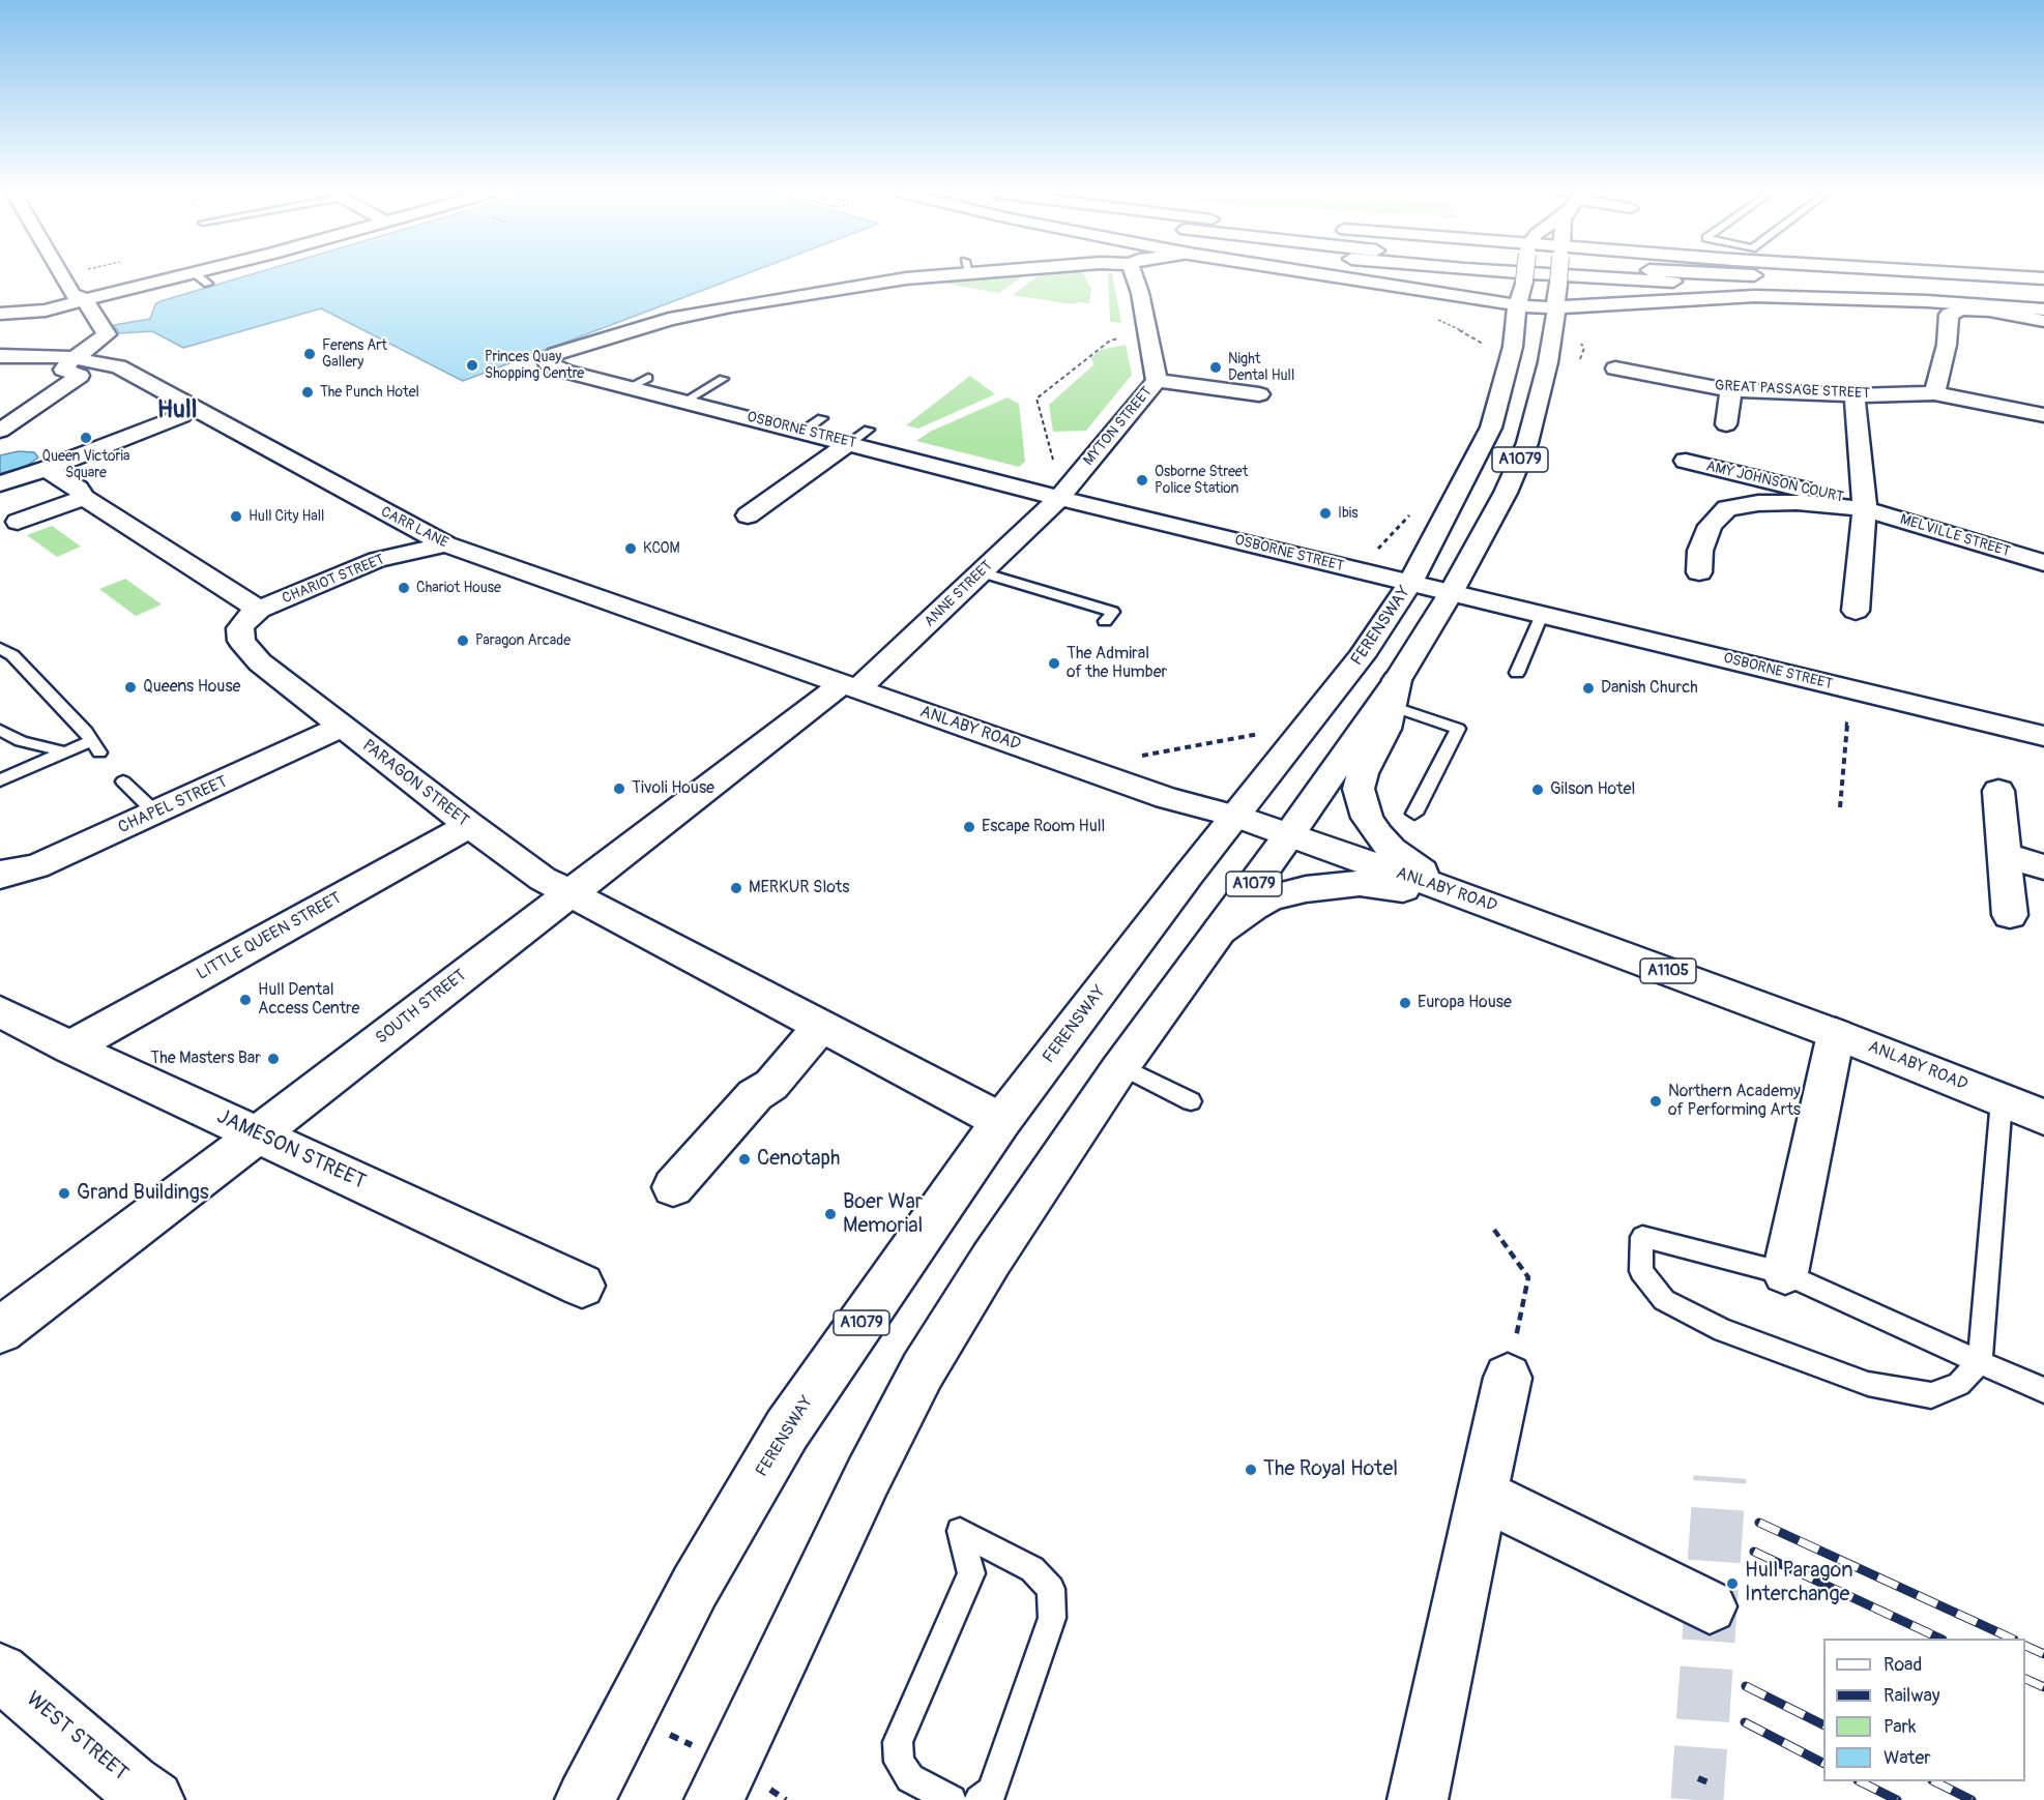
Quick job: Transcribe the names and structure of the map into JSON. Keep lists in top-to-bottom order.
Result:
{
  "streets": {
    "main road": [
      "GREAT PASSAGE STREET",
      "MYTON STREET",
      "OSBORNE STREET",
      "A1079",
      "AMY JOHNSON COURT",
      "CARR LANE",
      "MELVILLE STREET",
      "CHARIOT STREET",
      "ANNE STREET",
      "FERENSWAY",
      "ANLABY ROAD",
      "PARAGON STREET",
      "CHAPEL STREET",
      "LITTLE QUEEN STREET",
      "A1105",
      "SOUTH STREET",
      "JAMESON STREET",
      "WEST STREET"
    ]
  },
  "crossings": [
    ["MYTON STREET", "OSBORNE STREET"],
    ["MYTON STREET", "ANNE STREET"],
    ["OSBORNE STREET", "A1079"],
    ["OSBORNE STREET", "ANNE STREET"],
    ["OSBORNE STREET", "FERENSWAY"],
    ["A1079", "ANLABY ROAD"],
    ["AMY JOHNSON COURT", "MELVILLE STREET"],
    ["CARR LANE", "CHARIOT STREET"],
    ["CARR LANE", "ANNE STREET"],
    ["CARR LANE", "ANLABY ROAD"],
    ["CARR LANE", "SOUTH STREET"],
    ["CHARIOT STREET", "PARAGON STREET"],
    ["ANNE STREET", "ANLABY ROAD"],
    ["ANNE STREET", "SOUTH STREET"],
    ["FERENSWAY", "ANLABY ROAD"],
    ["FERENSWAY", "PARAGON STREET"],
    ["ANLABY ROAD", "SOUTH STREET"],
    ["PARAGON STREET", "CHAPEL STREET"],
    ["PARAGON STREET", "LITTLE QUEEN STREET"],
    ["PARAGON STREET", "SOUTH STREET"],
    ["LITTLE QUEEN STREET", "JAMESON STREET"],
    ["SOUTH STREET", "JAMESON STREET"]
  ],
  "districts": ["Hull"],
  "places": [
    "Ferens Art Gallery",
    "Princes Quay Shopping Centre",
    "Night Dental Hull",
    "The Punch Hotel",
    "Queen Victoria Square",
    "Osborne Street Police Station",
    "Ibis",
    "Hull City Hall",
    "KCOM",
    "Chariot House",
    "Paragon Arcade",
    "The Admiral of the Humber",
    "Queens House",
    "Danish Church",
    "Tivoli House",
    "Gilson Hotel",
    "Escape Room Hull",
    "MERKUR Slots",
    "Hull Dental Access Centre",
    "Europa House",
    "The Masters Bar",
    "Northern Academy of Performing Arts",
    "Cenotaph",
    "Grand Buildings",
    "Boer War Memorial",
    "The Royal Hotel",
    "Hull Paragon Interchange"
  ],
  "legend": [
    "Road",
    "Railway",
    "Park",
    "Water"
  ]
}
